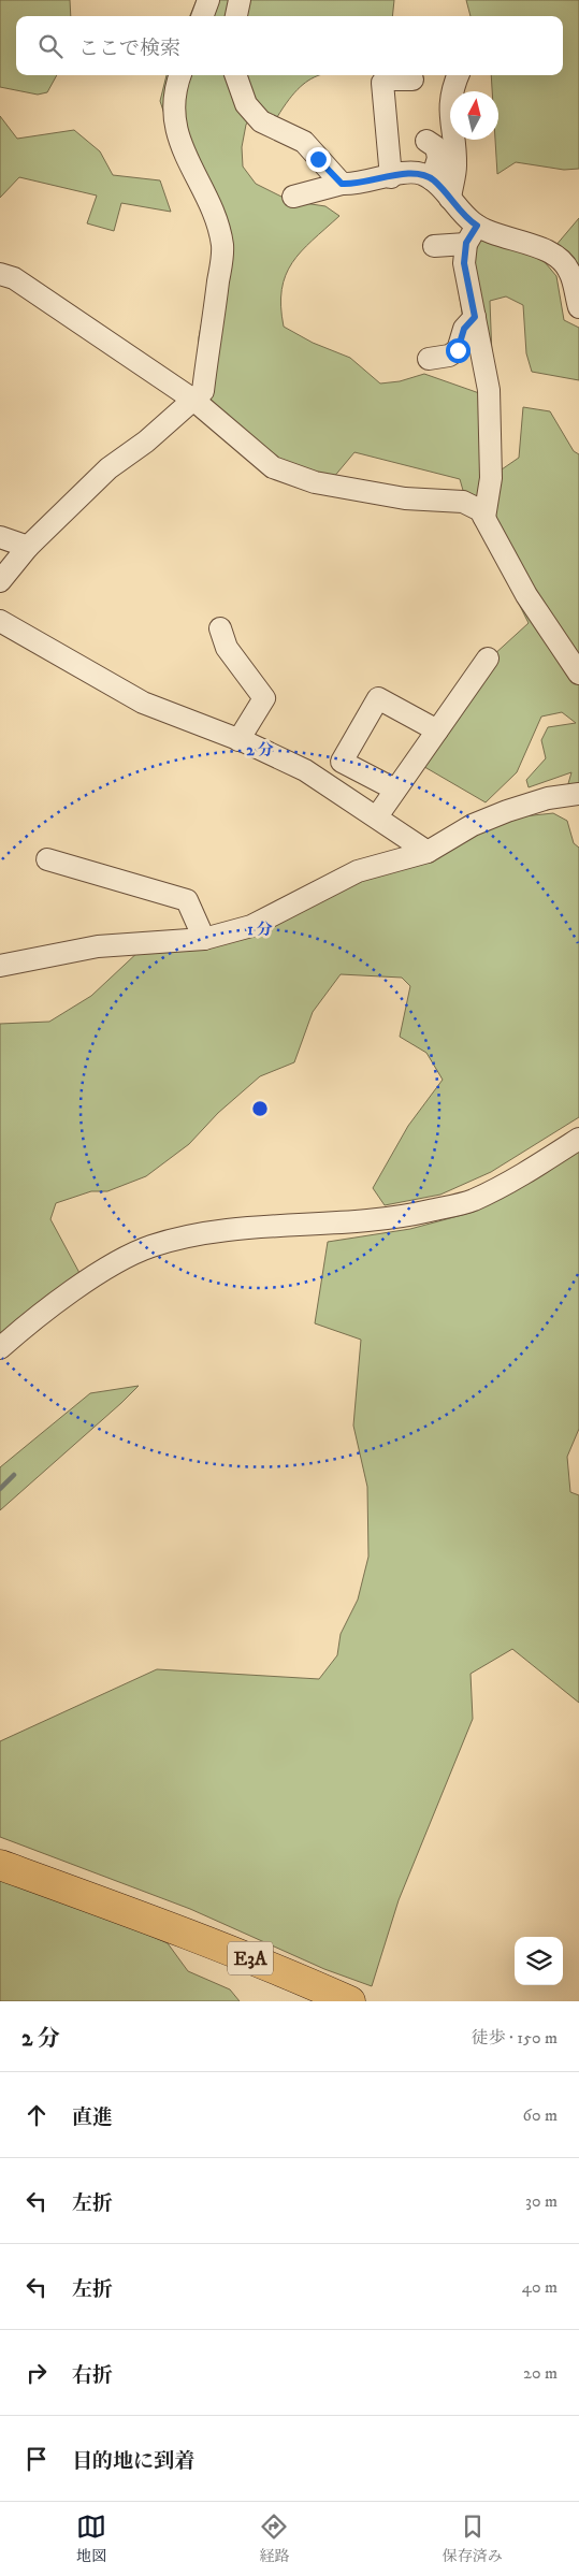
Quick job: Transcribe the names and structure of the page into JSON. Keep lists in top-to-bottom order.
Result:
{
  "streets": {
    "highway": ["E3A"]
  },
  "north": "top",
  "page": {
    "search": "ここで検索",
    "heading": ["2 分", "徒歩 · 150 m"],
    "list": [
      ["直進", "60 m"],
      ["左折", "30 m"],
      ["左折", "40 m"],
      ["右折", "20 m"],
      "目的地に到着"
    ],
    "nav": ["地図", "経路", "保存済み"]
  },
  "rings": ["2 分", "1 分"]
}
